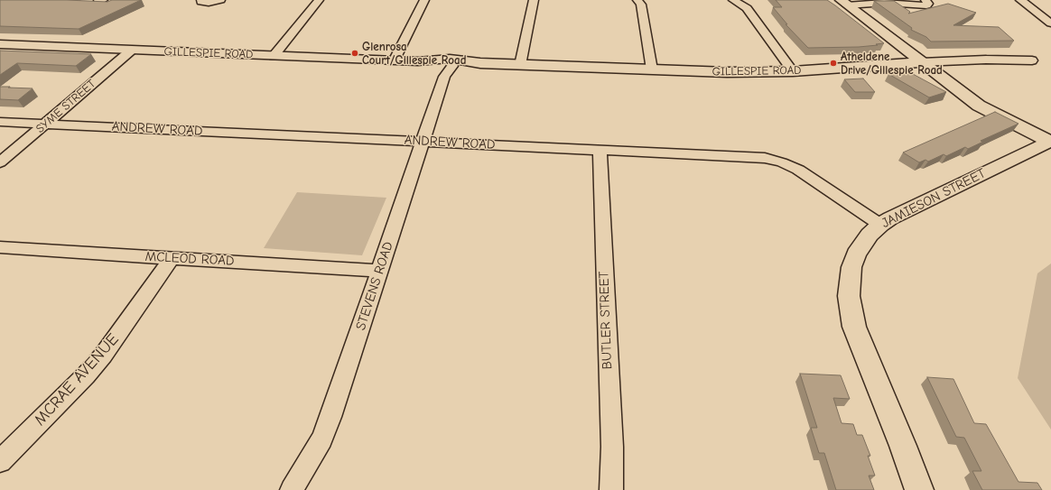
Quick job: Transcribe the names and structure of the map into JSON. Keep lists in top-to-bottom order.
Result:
{
  "streets": {
    "street": [
      "GILLESPIE ROAD",
      "SYME STREET",
      "ANDREW ROAD",
      "JAMIESON STREET",
      "MCLEOD ROAD",
      "STEVENS ROAD",
      "BUTLER STREET",
      "MCRAE AVENUE"
    ]
  },
  "crossings": [
    ["GILLESPIE ROAD", "SYME STREET"],
    ["GILLESPIE ROAD", "STEVENS ROAD"],
    ["SYME STREET", "ANDREW ROAD"],
    ["ANDREW ROAD", "JAMIESON STREET"],
    ["ANDREW ROAD", "STEVENS ROAD"],
    ["ANDREW ROAD", "BUTLER STREET"],
    ["MCLEOD ROAD", "STEVENS ROAD"],
    ["MCLEOD ROAD", "MCRAE AVENUE"]
  ],
  "places": ["Glenrosa Court/Gillespie Road", "Atheldene Drive/Gillespie Road"]
}
